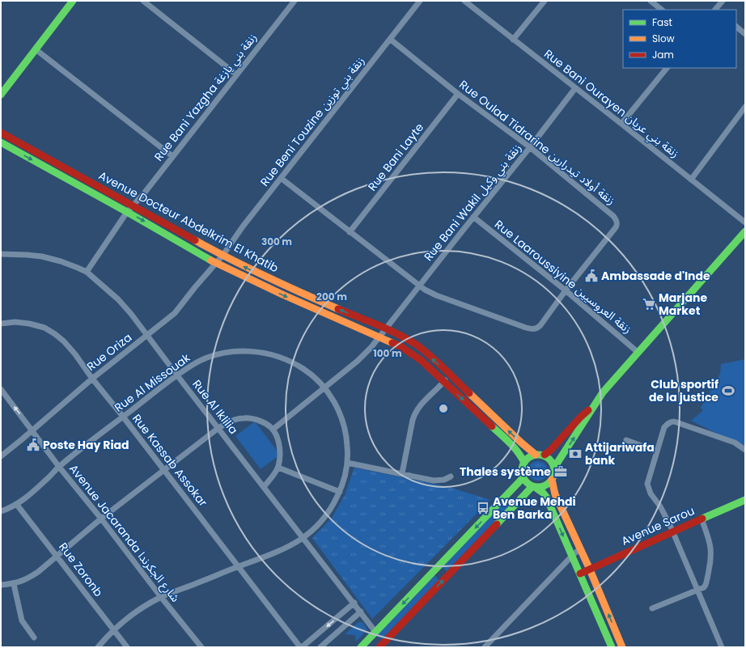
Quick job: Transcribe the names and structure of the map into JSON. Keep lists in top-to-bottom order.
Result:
{
  "streets": {
    "main road": ["Avenue Docteur Abdelkrim El Khatib", "Avenue Sarou"],
    "street": [
      "Rue Bani Yazgha زنقة بني يازغة",
      "Rue Bani Ourayen زنقة بني عريان",
      "Rue Beni Touzine زنقة بني توزين",
      "Rue Oulad Tidrarine زنقة أولاد تيدرارين",
      "Rue Bani Layte",
      "Rue Bani Wakil زنقة بني وكيل",
      "Rue Laaroussiyine زنقة العروسيين",
      "Rue Oriza",
      "Rue Al Missouak",
      "Rue Al Iklilia",
      "Rue Kassab Assokar",
      "Avenue Jacaranda شارع الجكرندا",
      "Rue Zoronb"
    ]
  },
  "crossings": [
    ["Rue Bani Yazgha زنقة بني يازغة", "Avenue Docteur Abdelkrim El Khatib"],
    ["Rue Bani Yazgha زنقة بني يازغة", "Rue Al Iklilia"],
    ["Rue Bani Ourayen زنقة بني عريان", "Rue Bani Wakil زنقة بني وكيل"],
    ["Rue Beni Touzine زنقة بني توزين", "Rue Oulad Tidrarine زنقة أولاد تيدرارين"],
    ["Rue Beni Touzine زنقة بني توزين", "Avenue Docteur Abdelkrim El Khatib"],
    ["Rue Beni Touzine زنقة بني توزين", "Rue Oriza"],
    ["Rue Oulad Tidrarine زنقة أولاد تيدرارين", "Rue Bani Layte"],
    ["Rue Oulad Tidrarine زنقة أولاد تيدرارين", "Rue Bani Wakil زنقة بني وكيل"],
    ["Rue Oulad Tidrarine زنقة أولاد تيدرارين", "Rue Laaroussiyine زنقة العروسيين"],
    ["Rue Bani Wakil زنقة بني وكيل", "Avenue Docteur Abdelkrim El Khatib"],
    ["Rue Bani Wakil زنقة بني وكيل", "Rue Laaroussiyine زنقة العروسيين"],
    ["Rue Bani Wakil زنقة بني وكيل", "Rue Al Missouak"],
    ["Avenue Docteur Abdelkrim El Khatib", "Rue Oriza"],
    ["Rue Oriza", "Rue Al Iklilia"],
    ["Rue Oriza", "Rue Kassab Assokar"],
    ["Rue Oriza", "Avenue Jacaranda شارع الجكرندا"],
    ["Rue Al Missouak", "Rue Al Iklilia"],
    ["Rue Al Missouak", "Rue Kassab Assokar"],
    ["Rue Al Missouak", "Avenue Jacaranda شارع الجكرندا"],
    ["Rue Al Missouak", "Rue Zoronb"]
  ],
  "places": {
    "public building": ["Ambassade d'Inde", "Poste Hay Riad"],
    "supermarket": ["Marjane Market"],
    "sports": ["Club sportif de la justice"],
    "bank": ["Attijariwafa bank"],
    "office": ["Thales système"],
    "bus stop": ["Avenue Mehdi Ben Barka"]
  },
  "legend": ["Fast", "Slow", "Jam"],
  "rings": ["300 m", "200 m", "100 m"]
}
